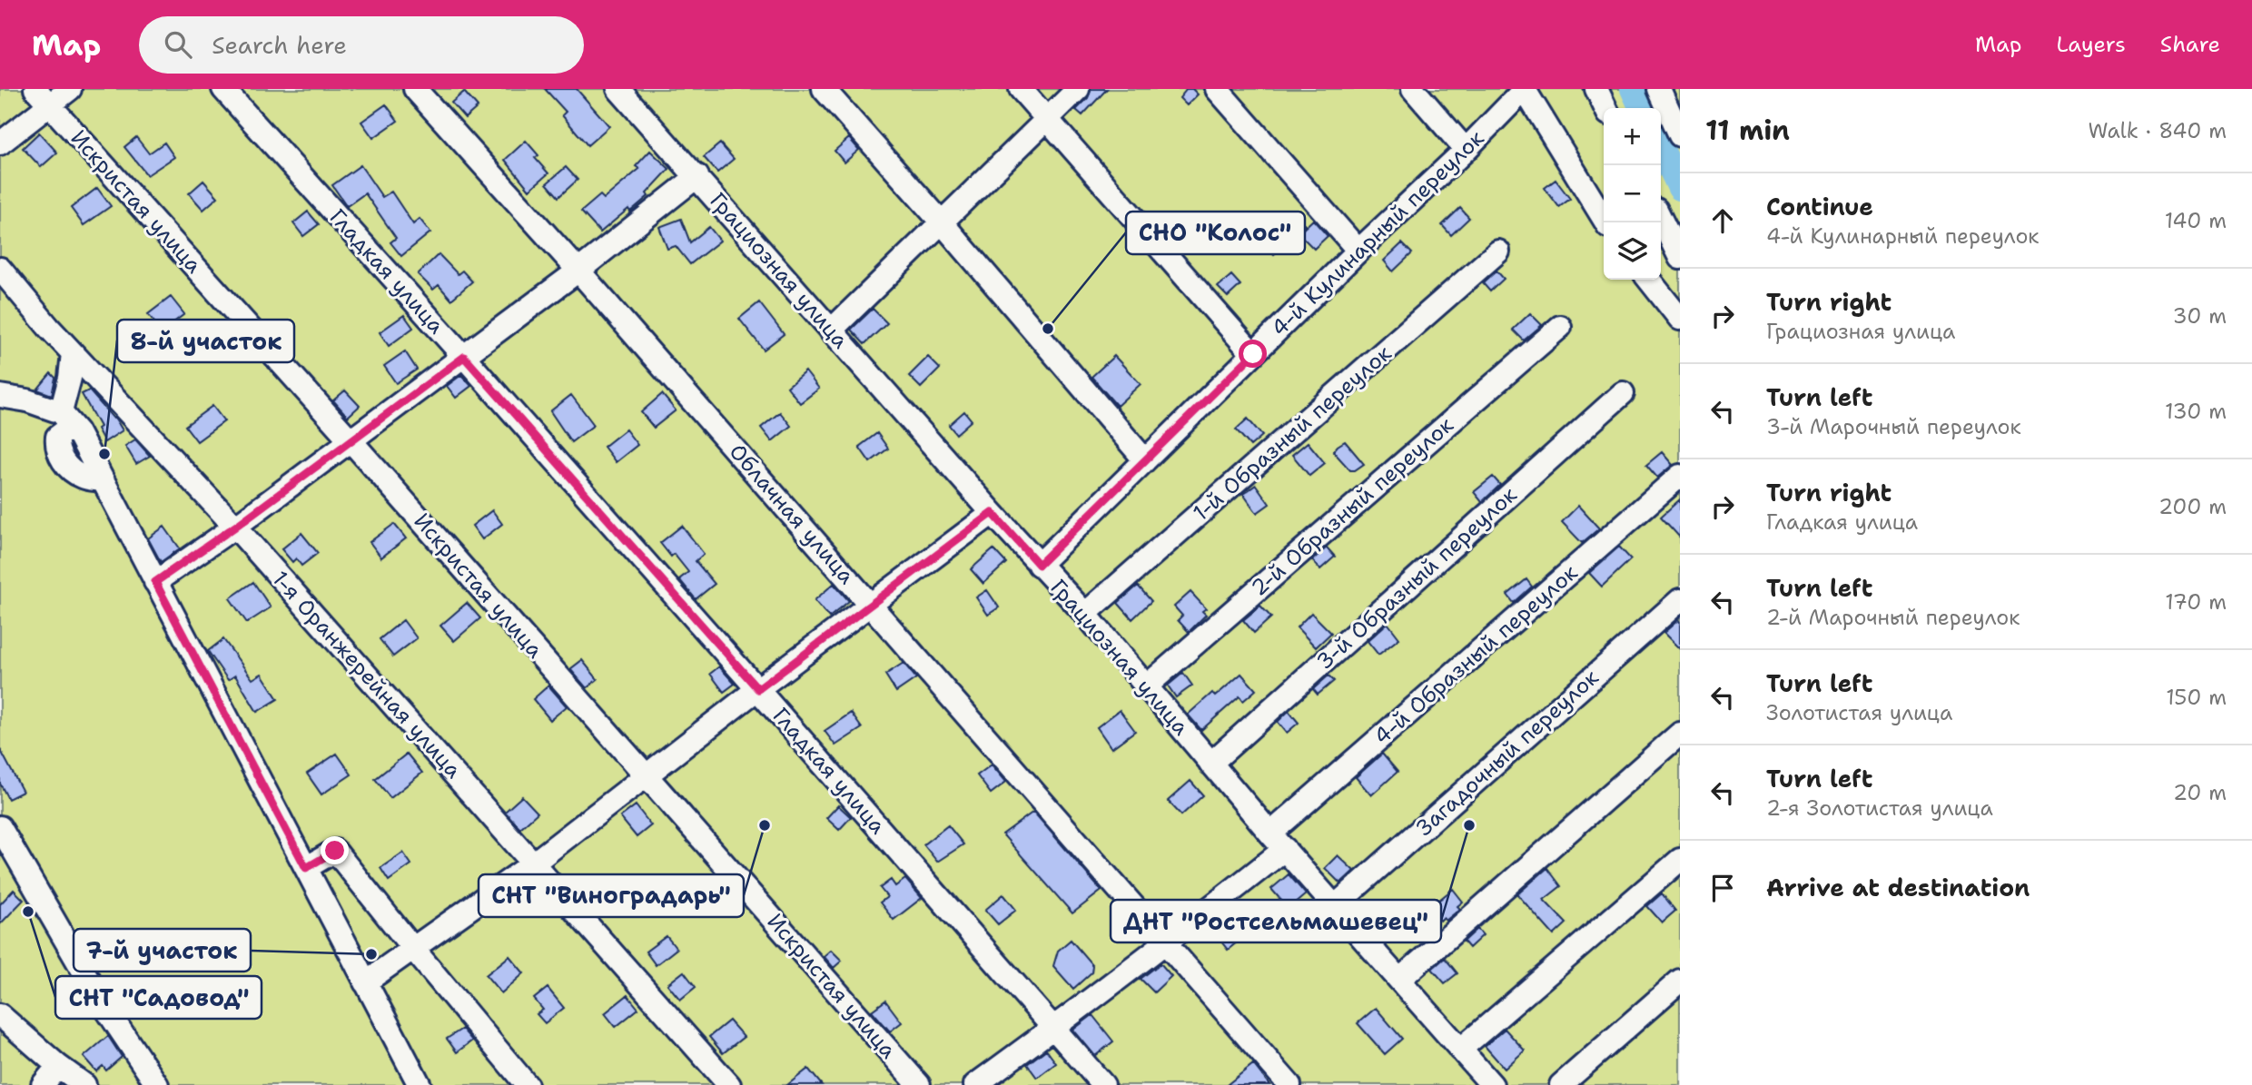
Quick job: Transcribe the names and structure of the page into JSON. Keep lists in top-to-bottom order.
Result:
{
  "streets": {
    "street": [
      "Искристая улица",
      "4-й Кулинарный переулок",
      "Грациозная улица",
      "Гладкая улица",
      "1-й Образный переулок",
      "2-й Образный переулок",
      "Облачная улица",
      "3-й Образный переулок",
      "4-й Образный переулок",
      "1-я Оранжерейная улица",
      "Загадочный переулок"
    ]
  },
  "crossings": [
    ["4-й Кулинарный переулок", "Грациозная улица"],
    ["Грациозная улица", "1-й Образный переулок"],
    ["Грациозная улица", "2-й Образный переулок"],
    ["Грациозная улица", "3-й Образный переулок"],
    ["Грациозная улица", "4-й Образный переулок"],
    ["Грациозная улица", "Загадочный переулок"],
    ["Гладкая улица", "4-й Образный переулок"],
    ["Облачная улица", "4-й Образный переулок"]
  ],
  "places": [
    "СНО \"Колос\"",
    "8-й участок",
    "СНТ \"Виноградарь\"",
    "ДНТ \"Ростсельмашевец\"",
    "СНТ \"Садовод\"",
    "7-й участок"
  ],
  "page": {
    "header": "Map",
    "search": "Search here",
    "nav": ["Map", "Layers", "Share"],
    "heading": ["11 min", "Walk · 840 m"],
    "map_buttons": ["+", "−"],
    "list": [
      ["Continue", "4-й Кулинарный переулок", "140 m"],
      ["Turn right", "Грациозная улица", "30 m"],
      ["Turn left", "3-й Марочный переулок", "130 m"],
      ["Turn right", "Гладкая улица", "200 m"],
      ["Turn left", "2-й Марочный переулок", "170 m"],
      ["Turn left", "Золотистая улица", "150 m"],
      ["Turn left", "2-я Золотистая улица", "20 m"],
      "Arrive at destination"
    ]
  }
}
